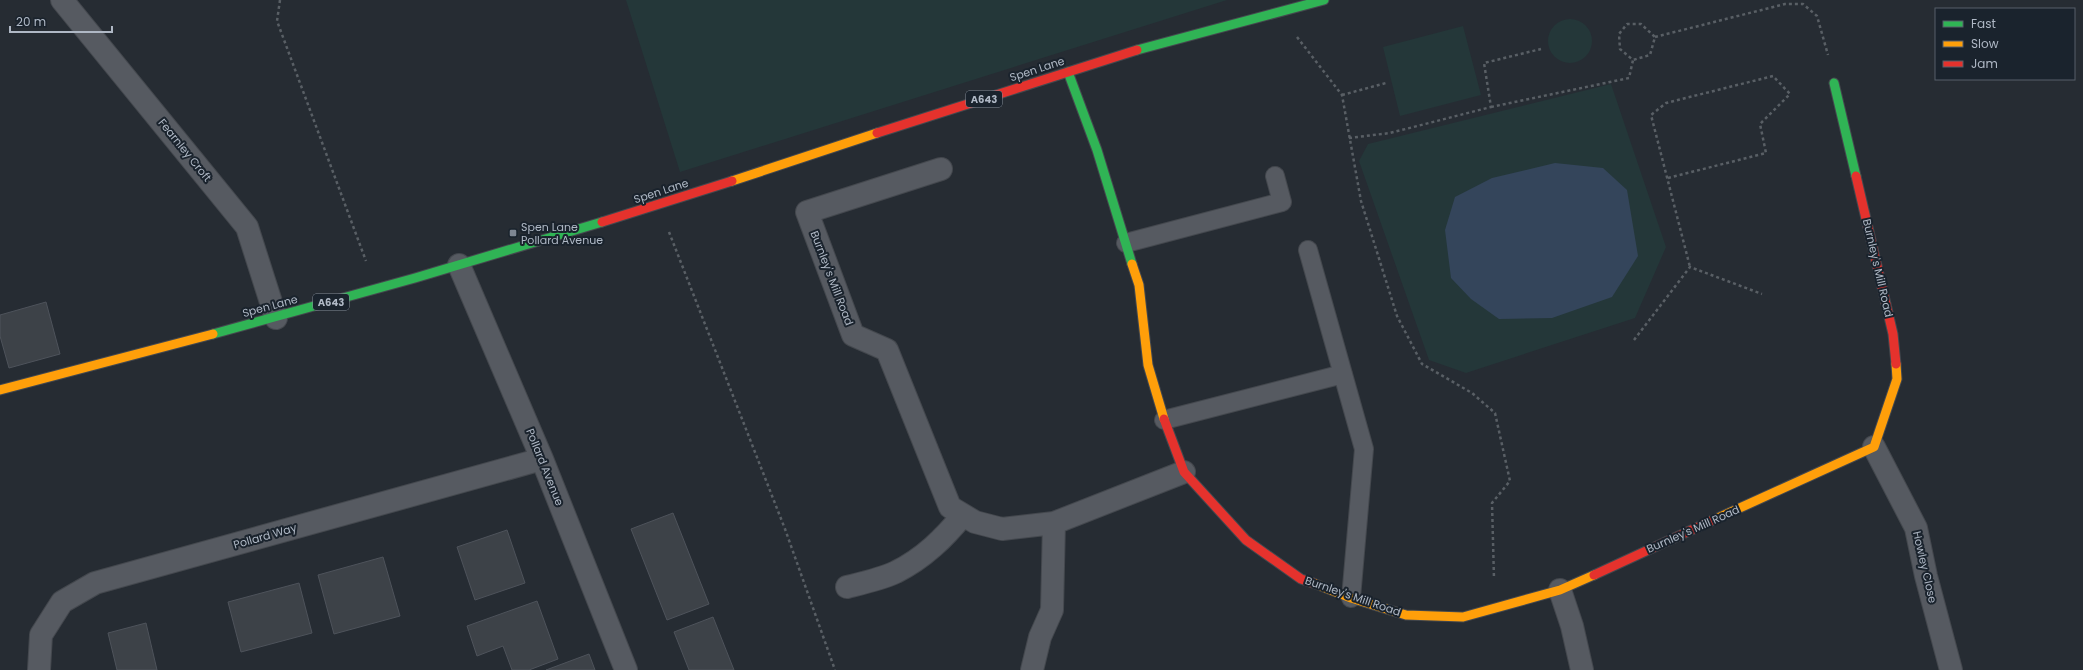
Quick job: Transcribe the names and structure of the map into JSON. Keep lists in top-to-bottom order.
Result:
{
  "streets": {
    "street": [
      "Spen Lane",
      "A643",
      "Fearnley Croft",
      "Burnley's Mill Road",
      "Pollard Avenue",
      "Pollard Way",
      "Howley Close"
    ]
  },
  "crossings": [
    ["Spen Lane", "Fearnley Croft"],
    ["Spen Lane", "Burnley's Mill Road"],
    ["Spen Lane", "Pollard Avenue"],
    ["Burnley's Mill Road", "Howley Close"],
    ["Pollard Avenue", "Pollard Way"]
  ],
  "places": {
    "transit": ["Spen Lane Pollard Avenue"]
  },
  "legend": ["Fast", "Slow", "Jam"],
  "scale_bar": "20 m"
}
